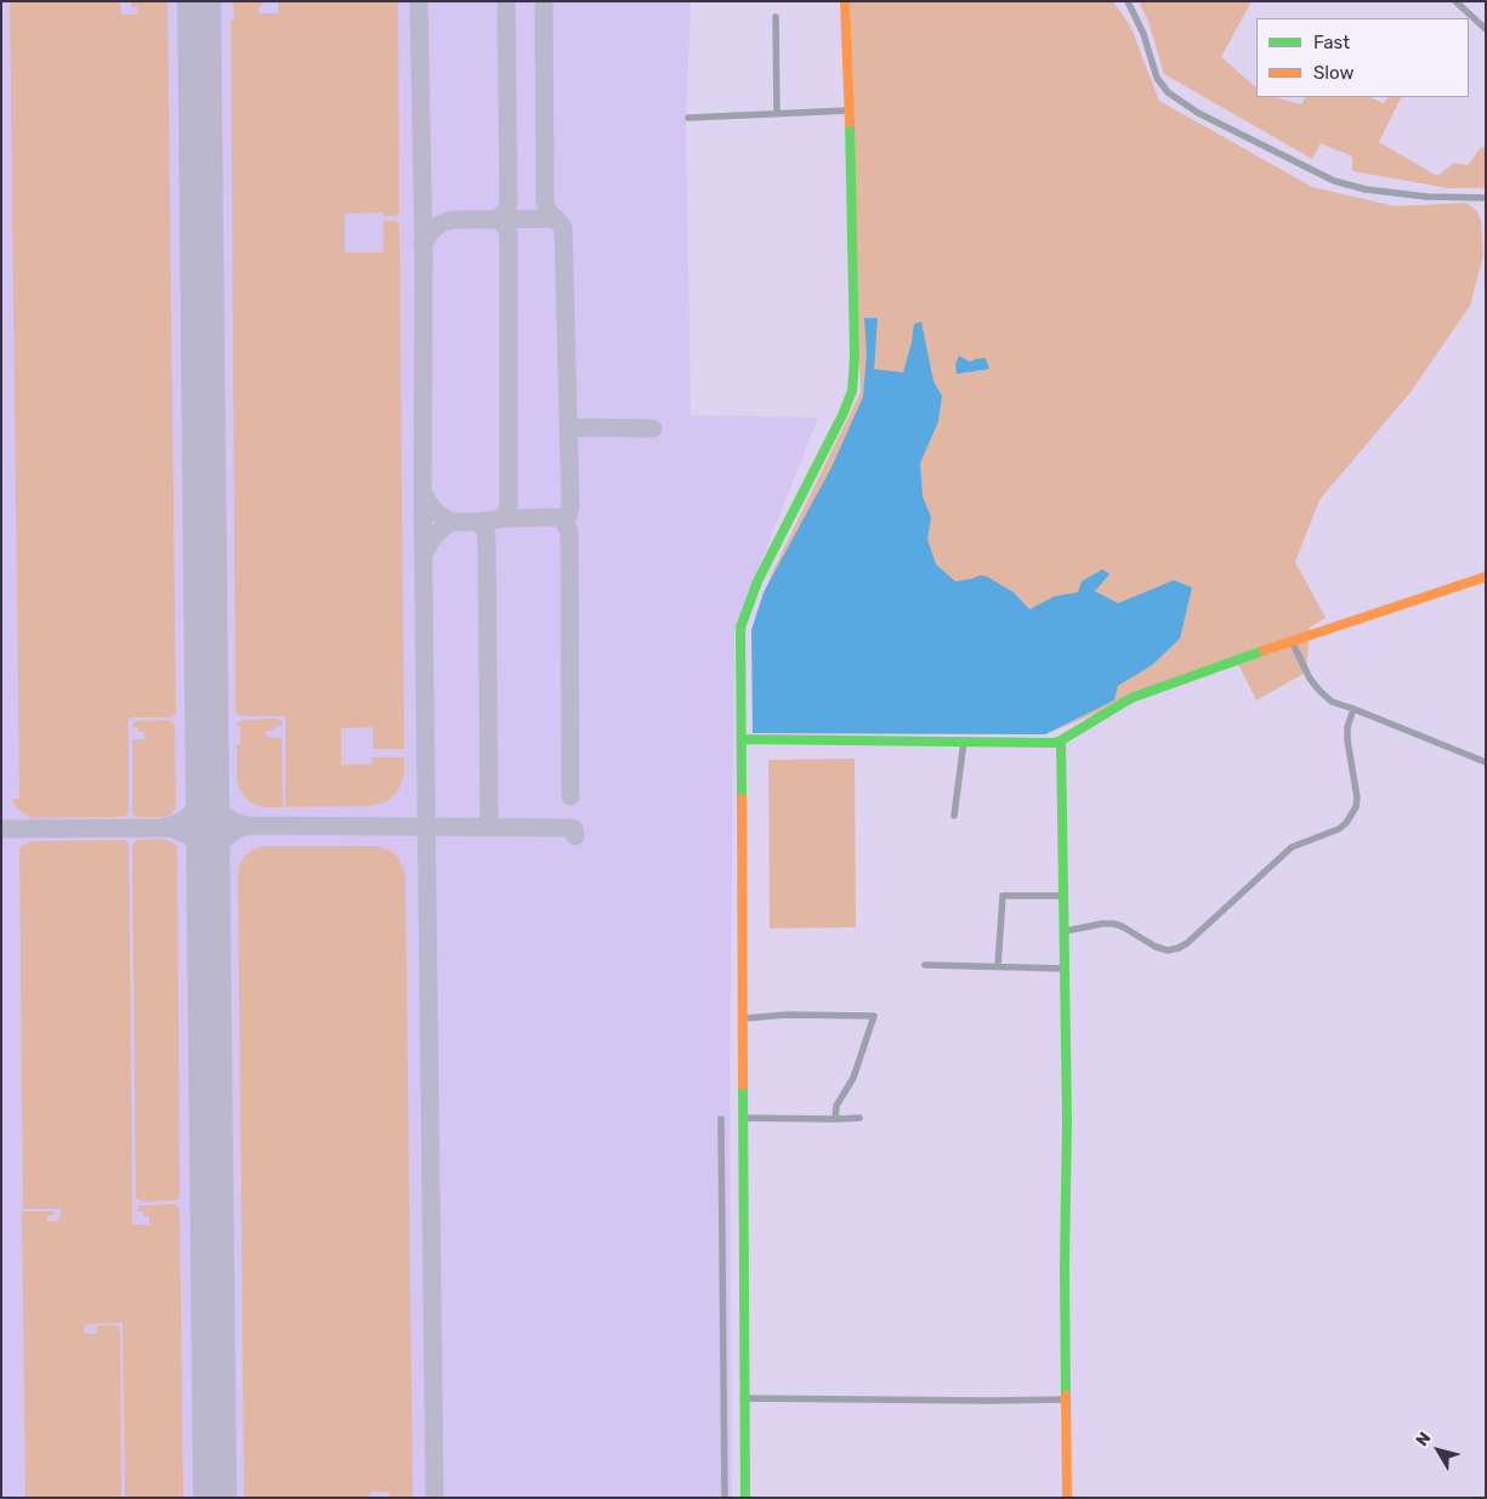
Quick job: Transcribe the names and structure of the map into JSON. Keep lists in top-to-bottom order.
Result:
{
  "legend": ["Fast", "Slow"],
  "north": "top left"
}
